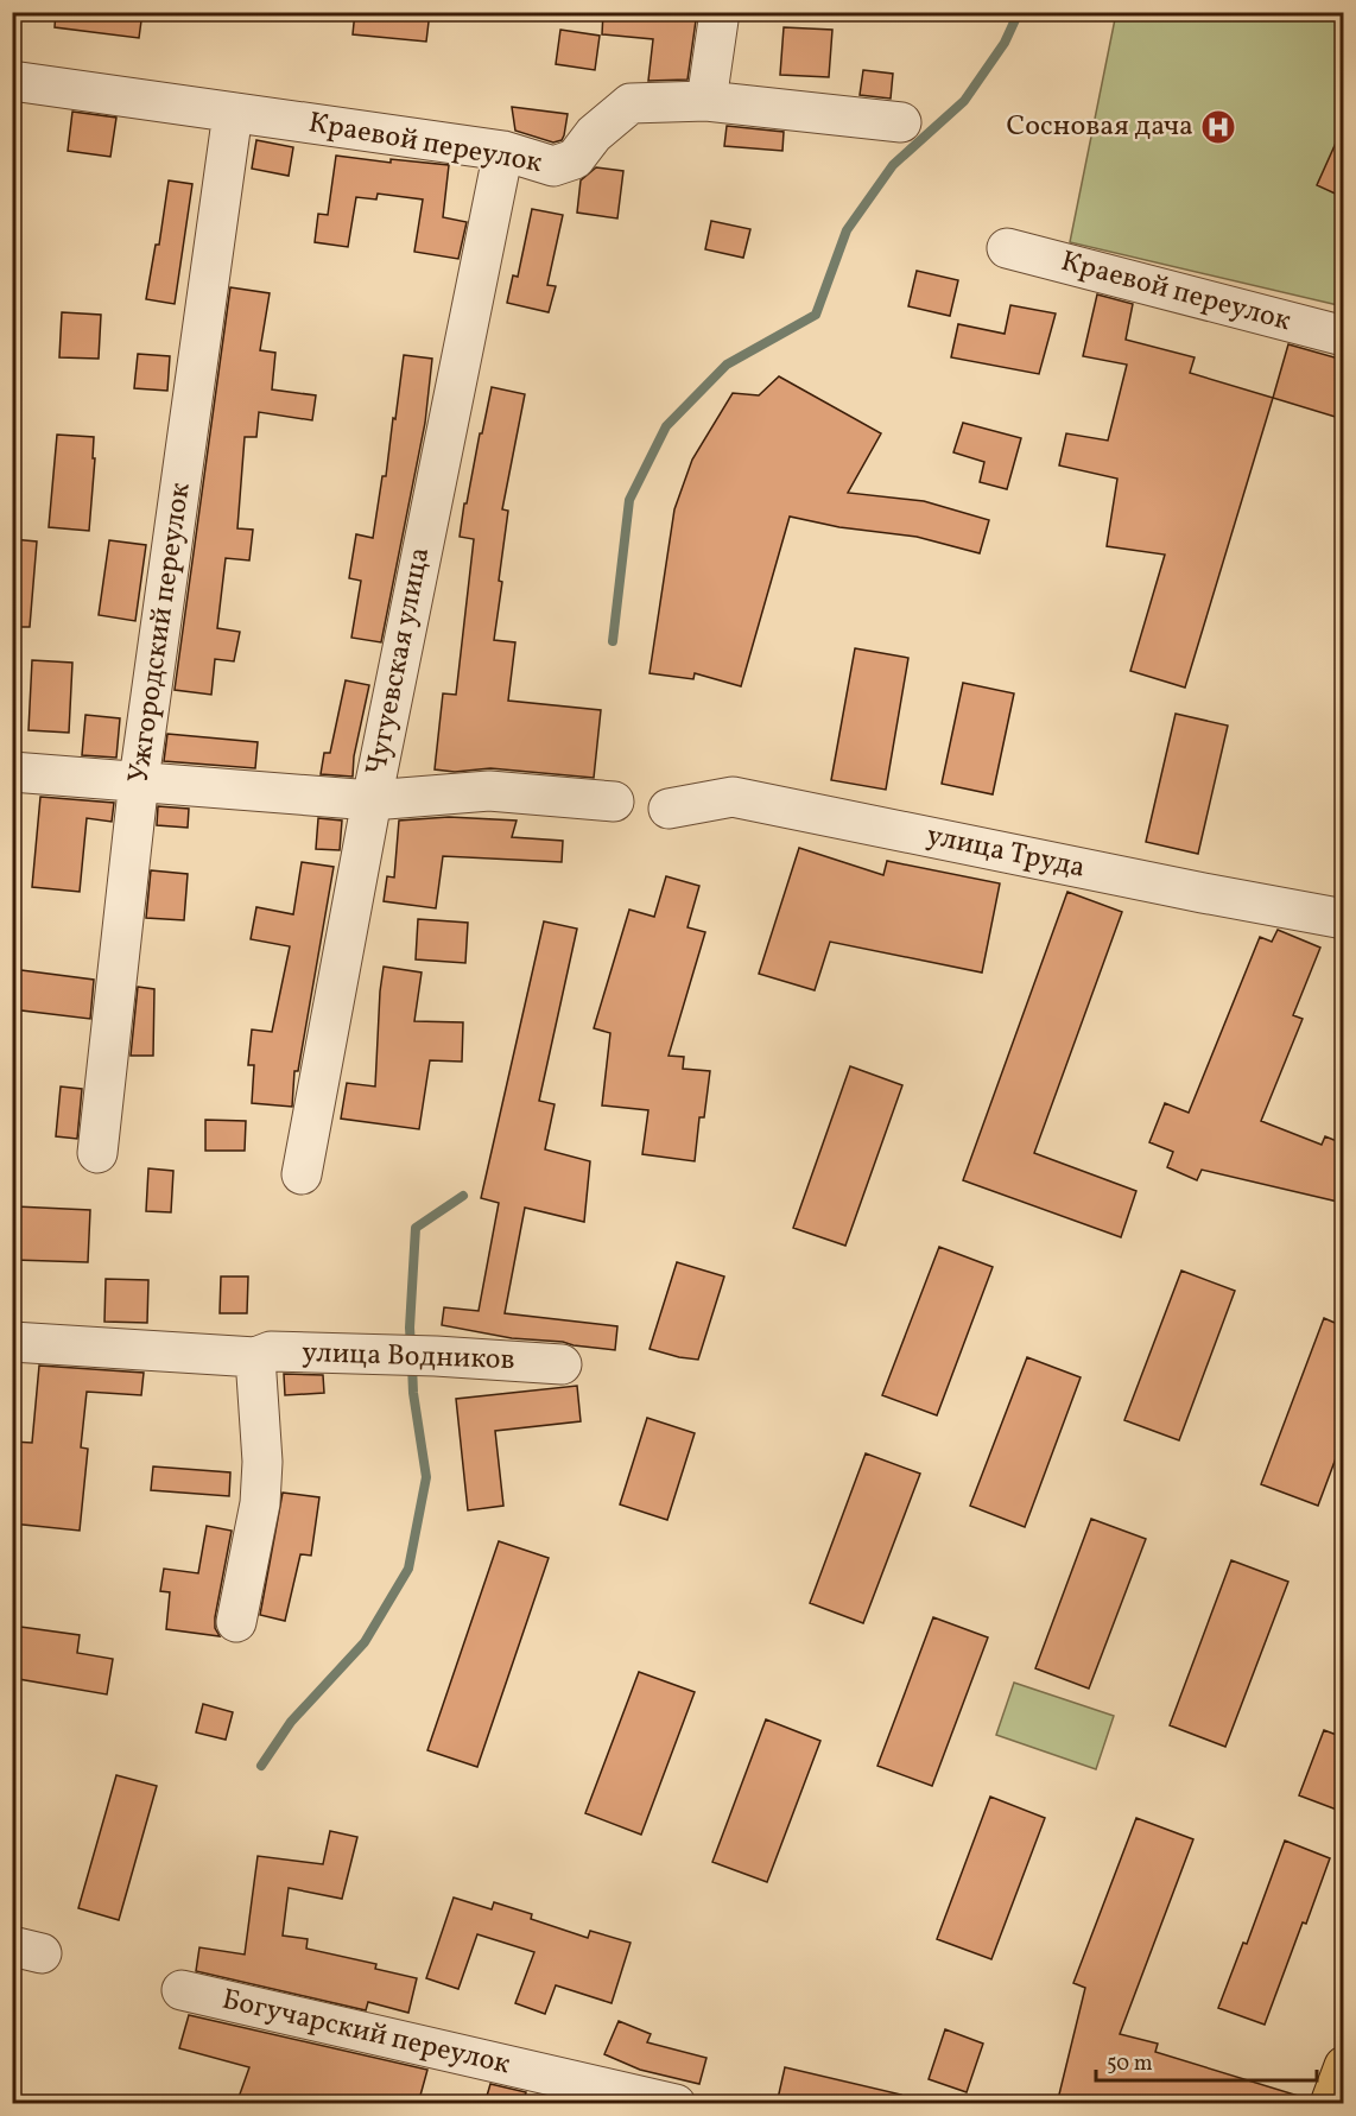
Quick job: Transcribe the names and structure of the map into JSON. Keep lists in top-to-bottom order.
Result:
{
  "streets": {
    "street": [
      "Краевой переулок",
      "Ужгородский переулок",
      "Чугуевская улица",
      "улица Труда",
      "улица Водников",
      "Богучарский переулок"
    ]
  },
  "crossings": [
    ["Краевой переулок", "Ужгородский переулок"],
    ["Краевой переулок", "Чугуевская улица"]
  ],
  "places": {
    "hospital": ["Сосновая дача"]
  },
  "scale_bar": "50 m"
}
